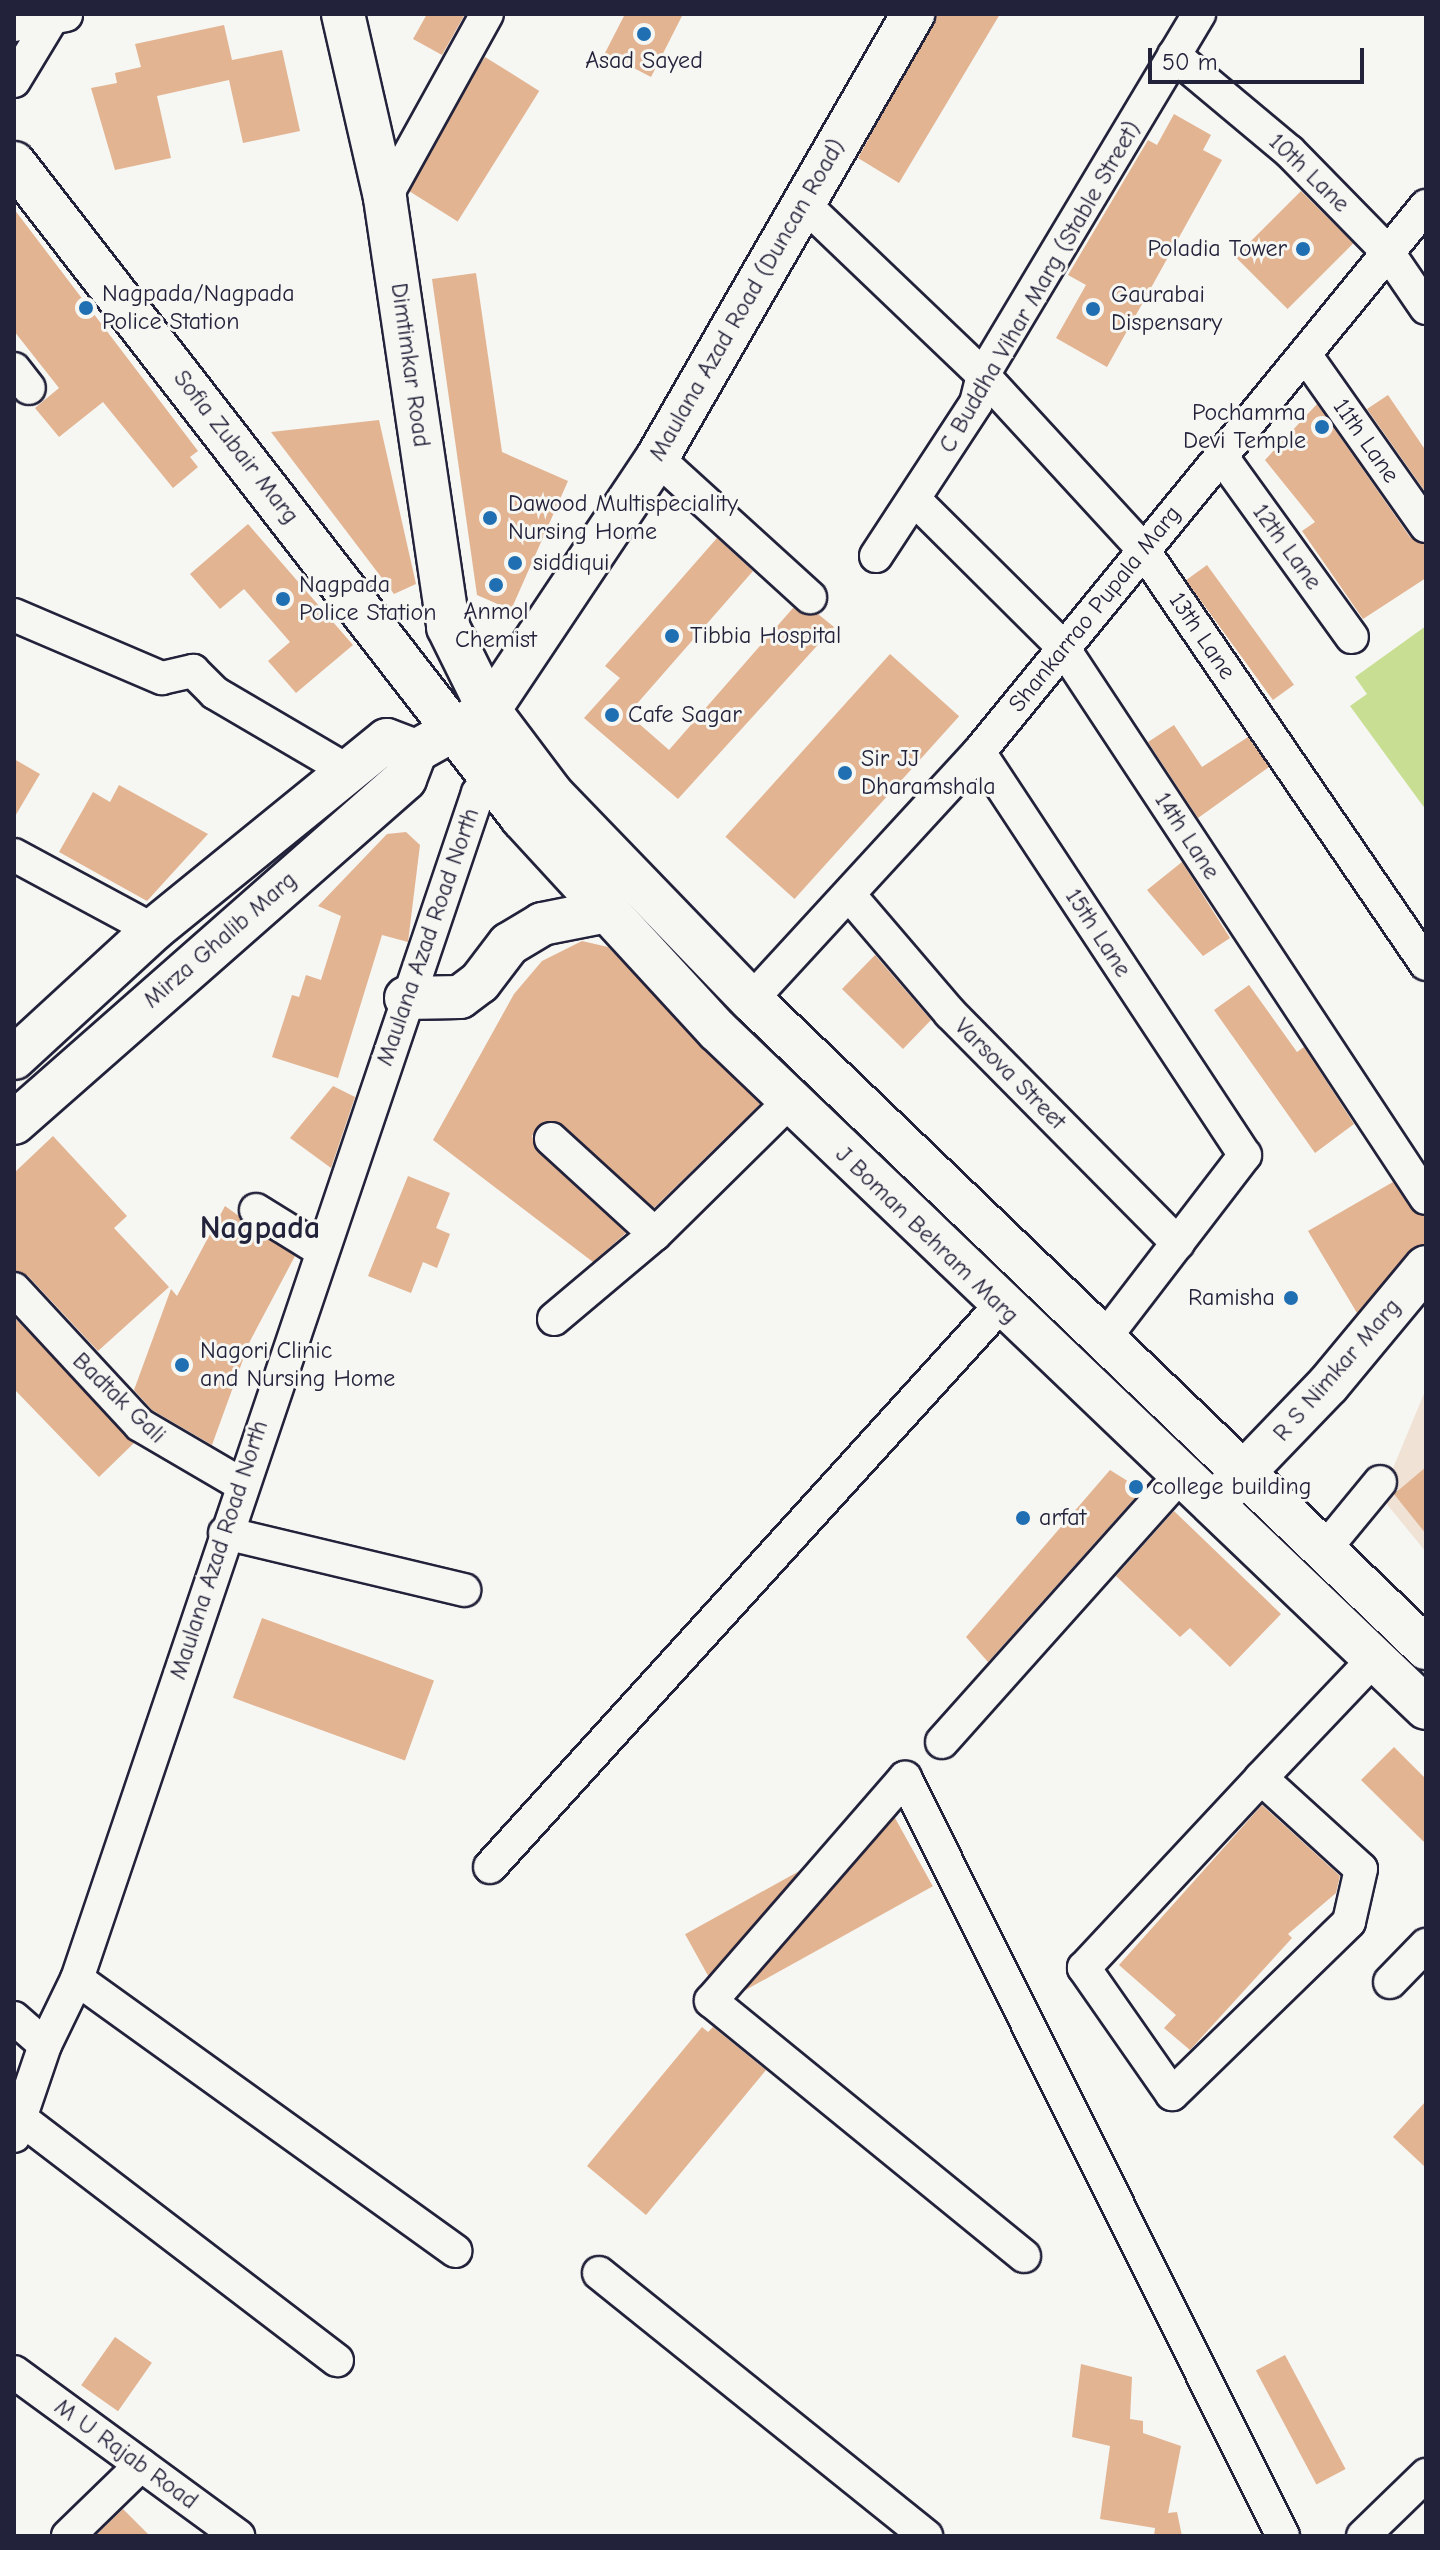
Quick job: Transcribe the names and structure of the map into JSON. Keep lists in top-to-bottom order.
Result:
{
  "streets": {
    "main road": [
      "Maulana Azad Road (Duncan Road)",
      "Dimtimkar Road",
      "Sofia Zubair Marg",
      "Mirza Ghalib Marg",
      "J Boman Behram Marg",
      "R S Nimkar Marg"
    ],
    "street": [
      "10th Lane",
      "C Buddha Vihar Marg (Stable Street)",
      "11th Lane",
      "12th Lane",
      "Shankarrao Pupala Marg",
      "13th Lane",
      "14th Lane",
      "15th Lane",
      "Maulana Azad Road North",
      "Varsova Street",
      "Badtak Gali",
      "M U Rajab Road"
    ]
  },
  "crossings": [
    ["10th Lane", "C Buddha Vihar Marg (Stable Street)"],
    ["10th Lane", "Shankarrao Pupala Marg"],
    ["C Buddha Vihar Marg (Stable Street)", "13th Lane"],
    ["C Buddha Vihar Marg (Stable Street)", "14th Lane"],
    ["Maulana Azad Road (Duncan Road)", "Dimtimkar Road"],
    ["Maulana Azad Road (Duncan Road)", "Sofia Zubair Marg"],
    ["Maulana Azad Road (Duncan Road)", "13th Lane"],
    ["Maulana Azad Road (Duncan Road)", "J Boman Behram Marg"],
    ["Dimtimkar Road", "Sofia Zubair Marg"],
    ["Dimtimkar Road", "J Boman Behram Marg"],
    ["11th Lane", "Shankarrao Pupala Marg"],
    ["Sofia Zubair Marg", "J Boman Behram Marg"],
    ["12th Lane", "Shankarrao Pupala Marg"],
    ["Shankarrao Pupala Marg", "13th Lane"],
    ["Shankarrao Pupala Marg", "14th Lane"],
    ["Shankarrao Pupala Marg", "15th Lane"],
    ["Shankarrao Pupala Marg", "Varsova Street"],
    ["Shankarrao Pupala Marg", "J Boman Behram Marg"],
    ["15th Lane", "Varsova Street"],
    ["Maulana Azad Road North", "J Boman Behram Marg"],
    ["Maulana Azad Road North", "Badtak Gali"],
    ["J Boman Behram Marg", "R S Nimkar Marg"]
  ],
  "districts": ["Nagpada"],
  "places": [
    "Asad Sayed",
    "Poladia Tower",
    "Nagpada/Nagpada Police Station",
    "Gaurabai Dispensary",
    "Pochamma Devi Temple",
    "Dawood Multispeciality Nursing Home",
    "siddiqui",
    "Anmol Chemist",
    "Nagpada Police Station",
    "Tibbia Hospital",
    "Cafe Sagar",
    "Sir JJ Dharamshala",
    "Ramisha",
    "Nagori Clinic and Nursing Home",
    "college building",
    "arfat"
  ],
  "scale_bar": "50 m"
}
